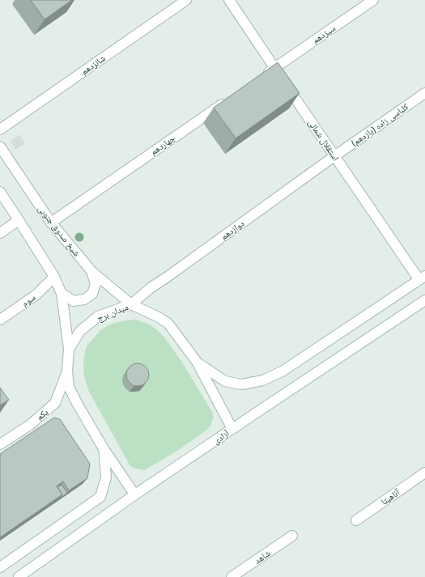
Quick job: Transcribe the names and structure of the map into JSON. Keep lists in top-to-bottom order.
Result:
{
  "streets": {
    "main road": [
      "سیزدهم",
      "شانزدهم",
      "کلباسی زاده (یازدهم)",
      "استقلال شمالی",
      "چهاردهم",
      "دوازدهم",
      "شیخ صدوق جنوبی",
      "سوم",
      "میدان برج",
      "یکم",
      "آزادی",
      "آناهیتا",
      "شاهد"
    ]
  },
  "crossings": [
    ["سیزدهم", "استقلال شمالی"],
    ["کلباسی زاده (یازدهم)", "استقلال شمالی"],
    ["کلباسی زاده (یازدهم)", "دوازدهم"],
    ["استقلال شمالی", "دوازدهم"],
    ["چهاردهم", "شیخ صدوق جنوبی"],
    ["دوازدهم", "شیخ صدوق جنوبی"],
    ["دوازدهم", "میدان برج"],
    ["شیخ صدوق جنوبی", "میدان برج"],
    ["میدان برج", "یکم"],
    ["میدان برج", "آزادی"]
  ]
}
